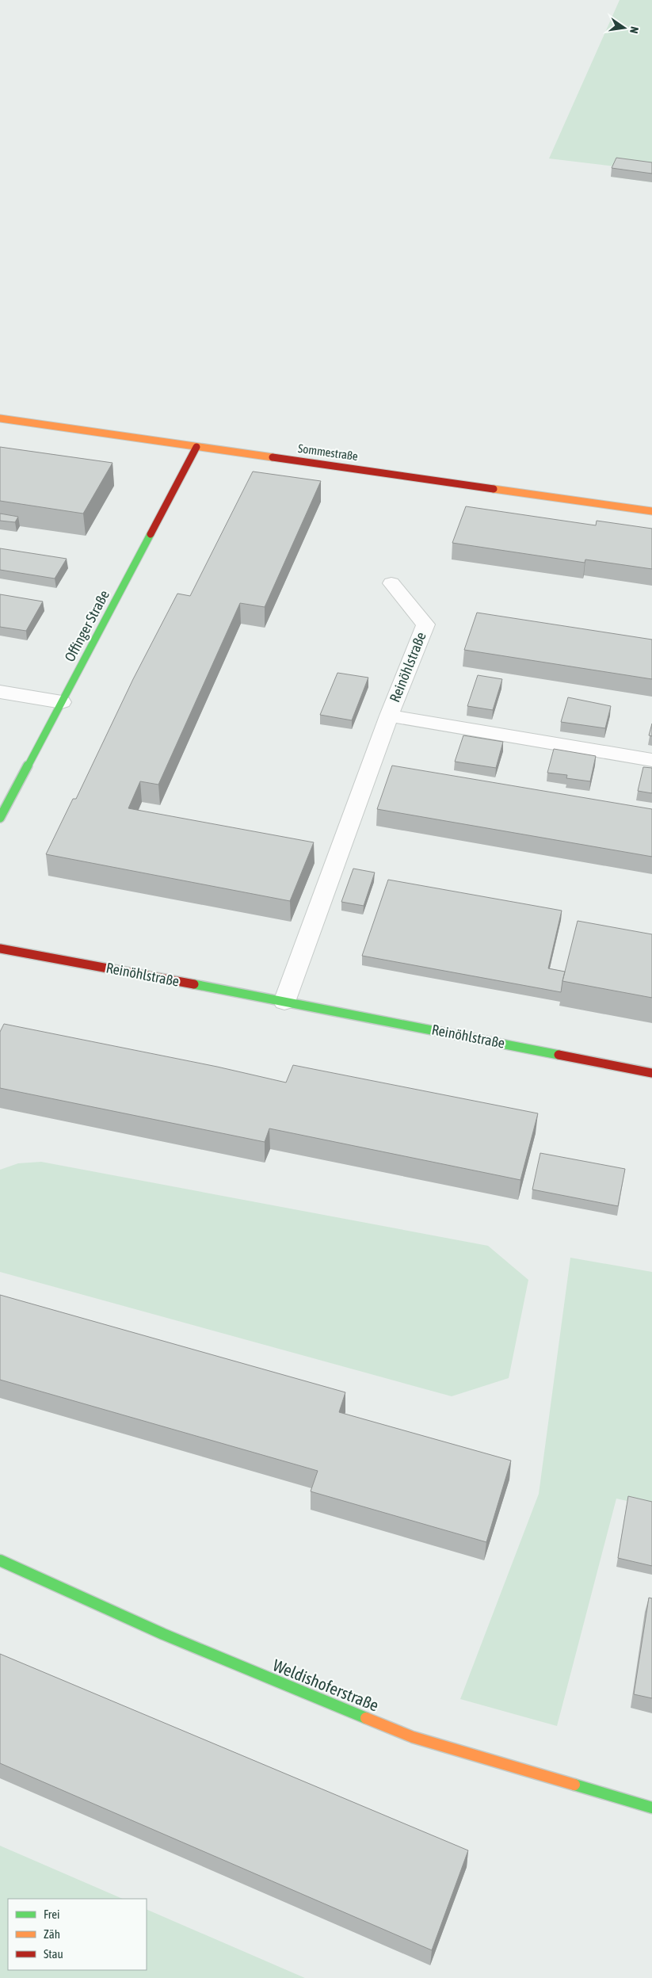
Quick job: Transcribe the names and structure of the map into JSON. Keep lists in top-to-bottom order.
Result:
{
  "streets": {
    "street": [
      "Sommestraße",
      "Offinger Straße",
      "Reinöhlstraße",
      "Weldishoferstraße"
    ]
  },
  "crossings": [
    ["Sommestraße", "Offinger Straße"]
  ],
  "legend": ["Frei", "Zäh", "Stau"],
  "north": "right"
}
